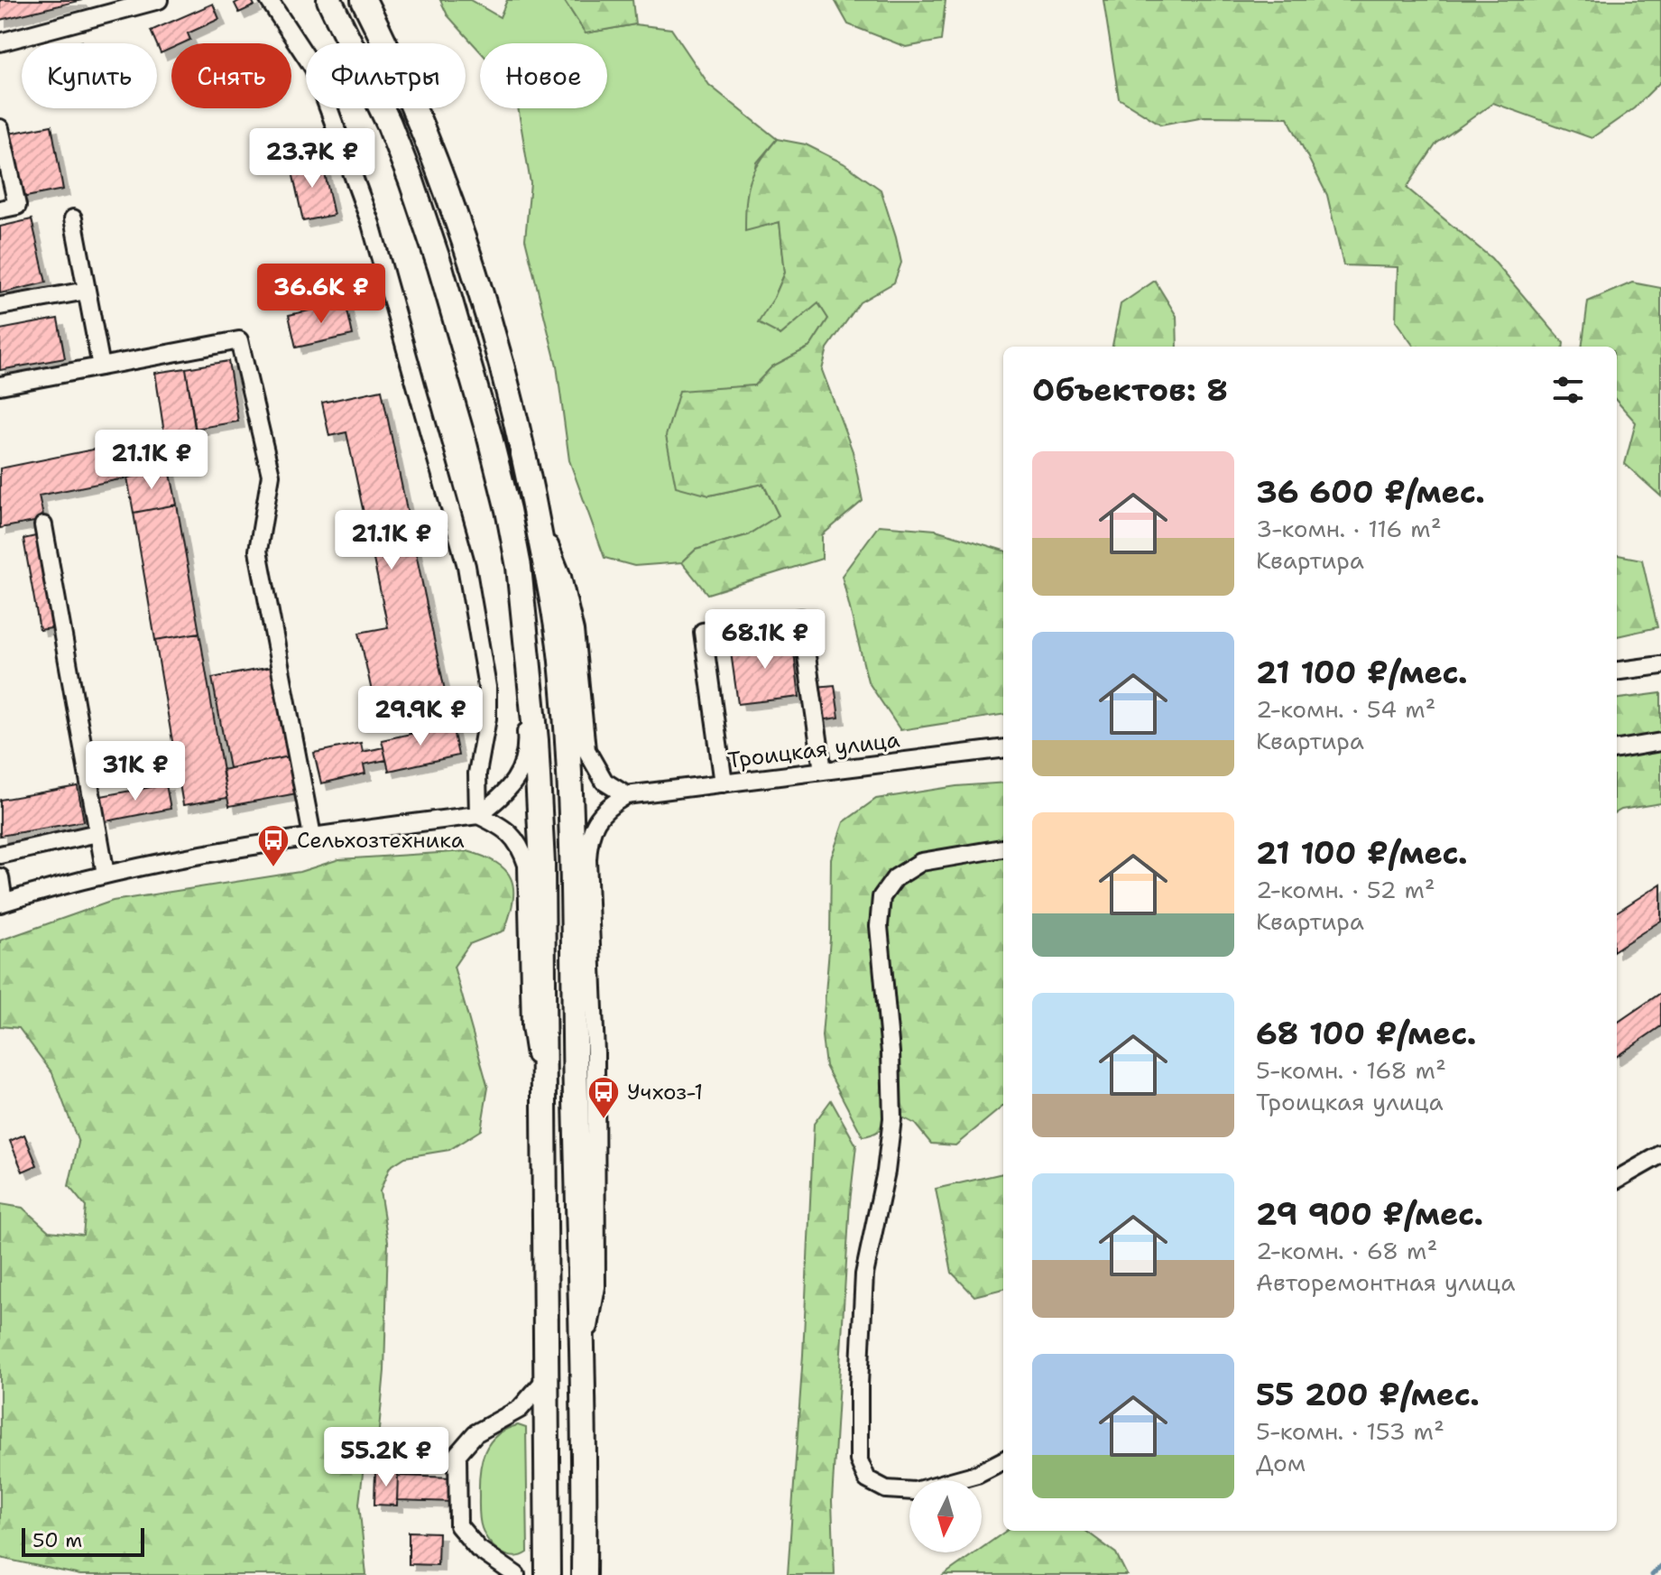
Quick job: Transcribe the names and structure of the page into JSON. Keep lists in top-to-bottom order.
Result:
{
  "streets": {
    "street": ["Троицкая улица"]
  },
  "places": {
    "bus stop": ["Сельхозтехника", "Учхоз-1"]
  },
  "scale_bar": "50 m",
  "north": "bottom",
  "page": {
    "chip": [
      "Купить",
      "Снять",
      "Фильтры",
      "Новое"
    ],
    "price": [
      "23.7K ₽",
      "36.6K ₽",
      "21.1K ₽",
      "21.1K ₽",
      "68.1K ₽",
      "29.9K ₽",
      "31K ₽",
      "55.2K ₽"
    ],
    "heading": "Объектов: 8",
    "list": [
      {
        "name": "36 600 ₽/мес.",
        "note": "3-комн. · 116 m² · Квартира"
      },
      {
        "name": "21 100 ₽/мес.",
        "note": "2-комн. · 54 m² · Квартира"
      },
      {
        "name": "21 100 ₽/мес.",
        "note": "2-комн. · 52 m² · Квартира"
      },
      {
        "name": "68 100 ₽/мес.",
        "note": "5-комн. · 168 m² · Троицкая улица"
      },
      {
        "name": "29 900 ₽/мес.",
        "note": "2-комн. · 68 m² · Авторемонтная улица"
      },
      {
        "name": "55 200 ₽/мес.",
        "note": "5-комн. · 153 m² · Дом"
      }
    ],
    "scale": "50 m"
  }
}
